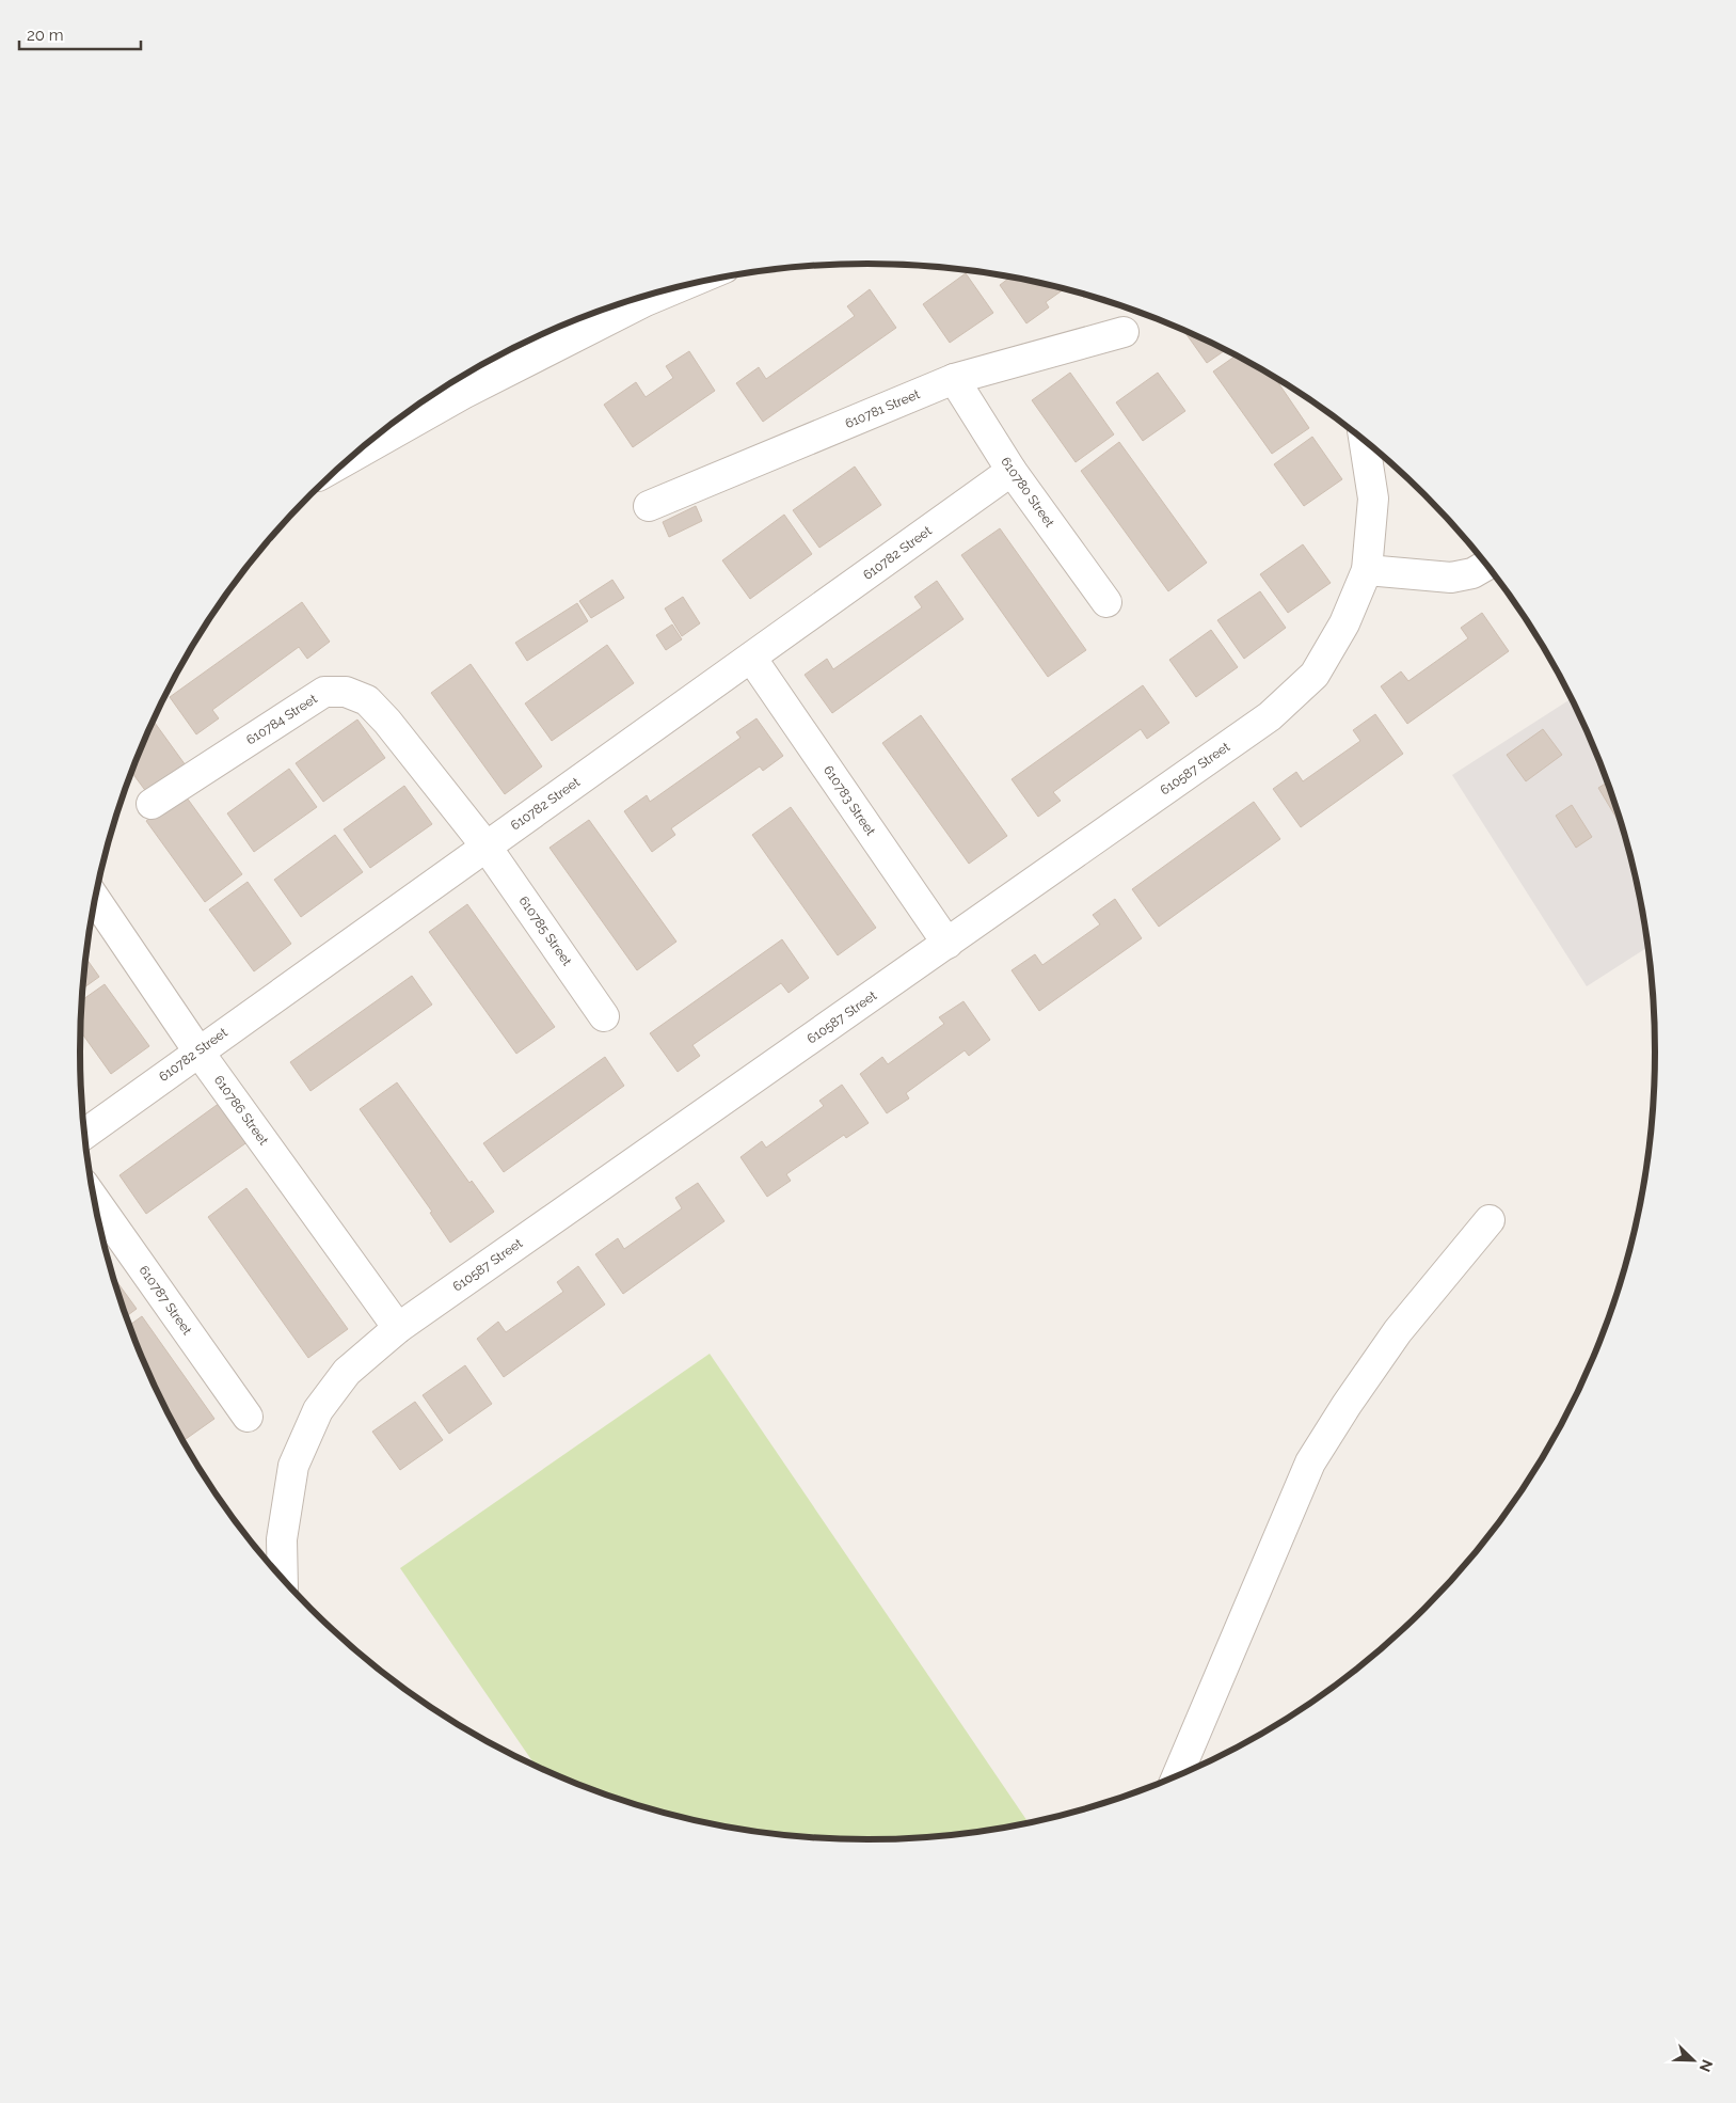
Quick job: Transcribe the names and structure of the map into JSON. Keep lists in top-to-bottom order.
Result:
{
  "streets": {
    "street": [
      "610781 Street",
      "610780 Street",
      "610782 Street",
      "610784 Street",
      "610587 Street",
      "610783 Street",
      "610785 Street",
      "610786 Street",
      "610787 Street"
    ]
  },
  "crossings": [
    ["610781 Street", "610780 Street"],
    ["610780 Street", "610782 Street"],
    ["610782 Street", "610784 Street"],
    ["610782 Street", "610783 Street"],
    ["610782 Street", "610785 Street"],
    ["610782 Street", "610786 Street"],
    ["610784 Street", "610785 Street"],
    ["610587 Street", "610783 Street"],
    ["610587 Street", "610786 Street"]
  ],
  "scale_bar": "20 m",
  "north": "bottom right"
}
